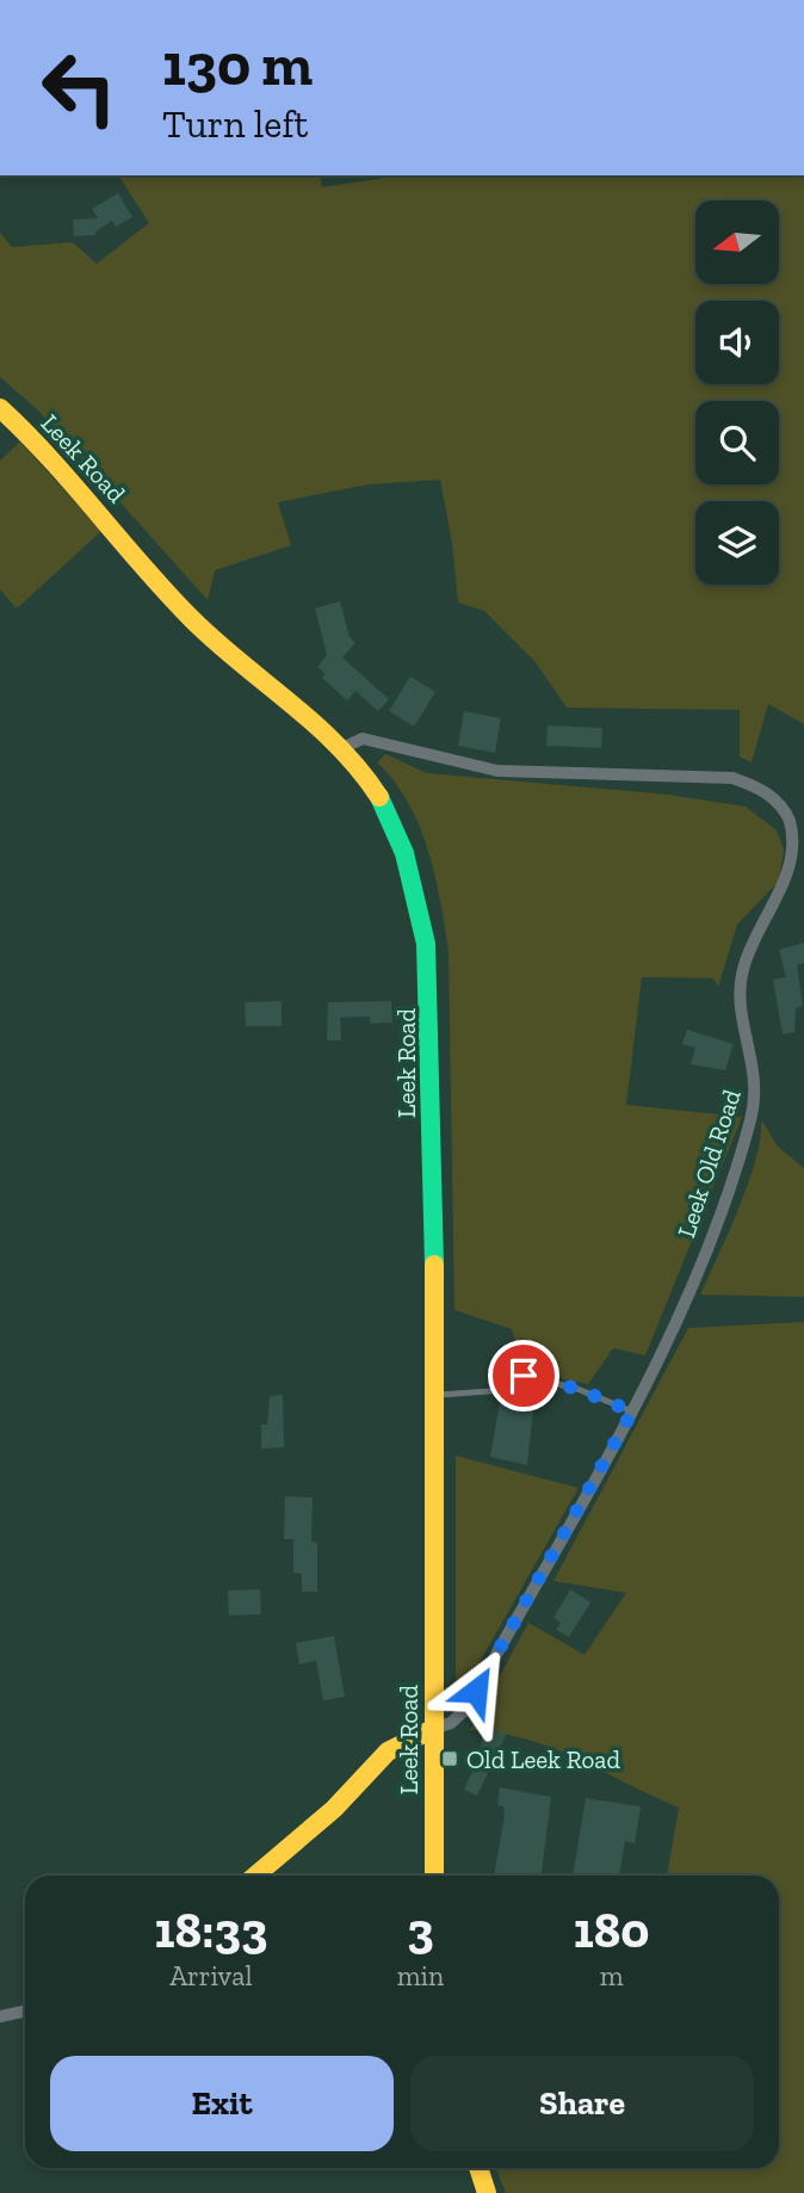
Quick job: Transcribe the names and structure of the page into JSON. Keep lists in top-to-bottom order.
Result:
{
  "streets": {
    "main road": ["Leek Road"],
    "street": ["Leek Old Road"]
  },
  "crossings": [
    ["Leek Road", "Leek Old Road"]
  ],
  "places": {
    "transit": ["Old Leek Road"]
  },
  "north": "left",
  "page": {
    "turn": ["130 m", "Turn left"],
    "eta": [
      "18:33",
      "Arrival",
      "3",
      "min",
      "180",
      "m"
    ],
    "buttons": ["Exit", "Share"]
  }
}
